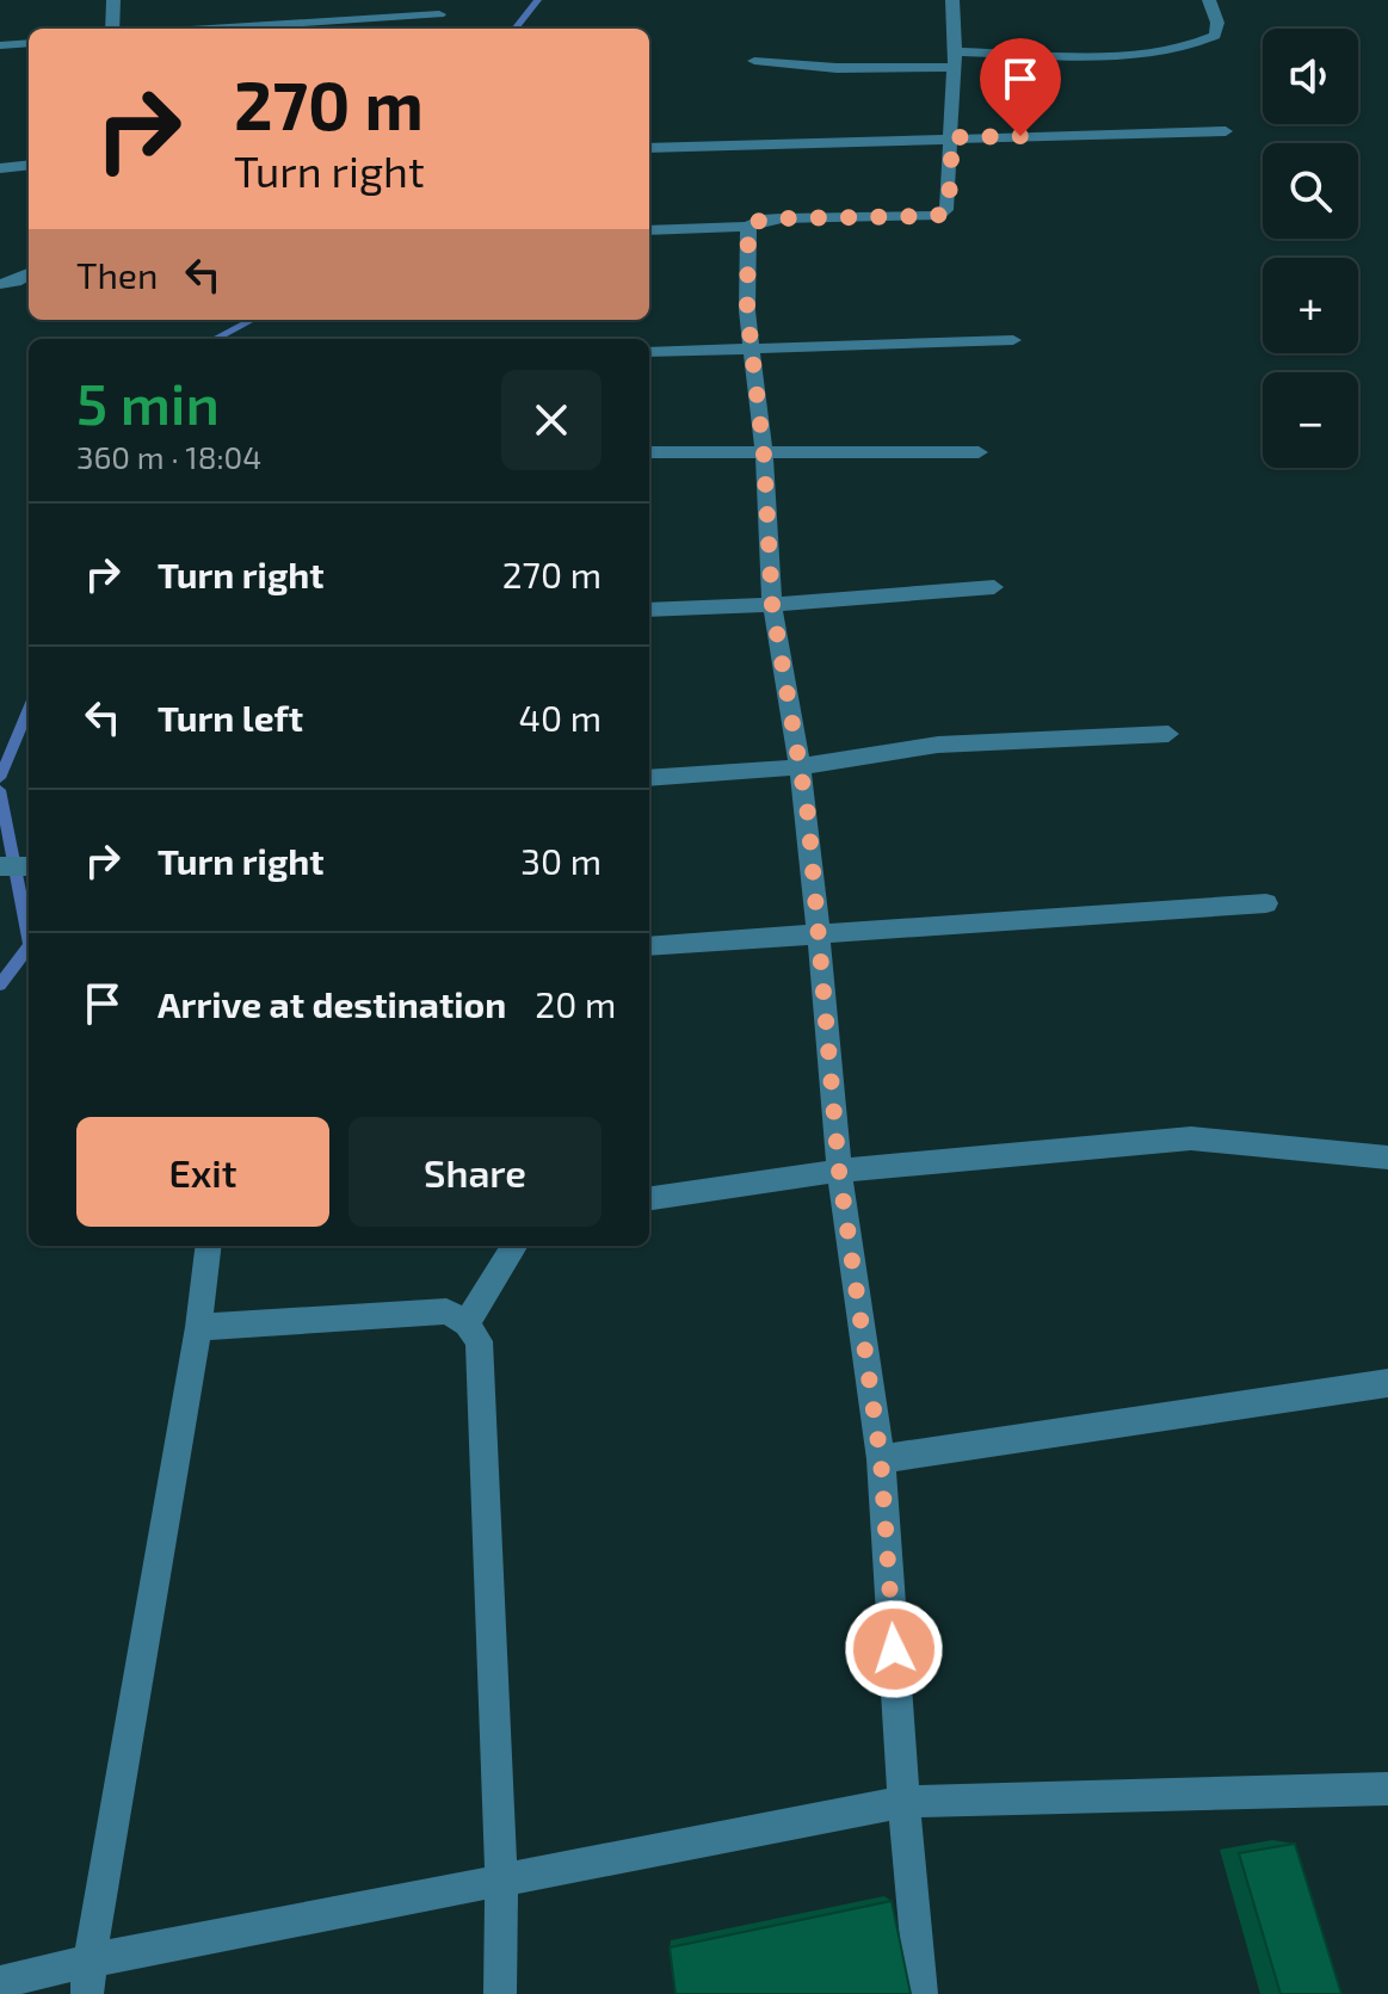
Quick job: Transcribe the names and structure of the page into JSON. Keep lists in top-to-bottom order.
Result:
{
  "page": {
    "map_buttons": ["+", "−"],
    "turn": ["270 m", "Turn right"],
    "then": "Then",
    "heading": ["5 min", "360 m · 18:04"],
    "list": [
      {
        "name": "Turn right",
        "value": "270 m"
      },
      {
        "name": "Turn left",
        "value": "40 m"
      },
      {
        "name": "Turn right",
        "value": "30 m"
      },
      {
        "name": "Arrive at destination",
        "value": "20 m"
      }
    ],
    "buttons": ["Exit", "Share"]
  }
}
